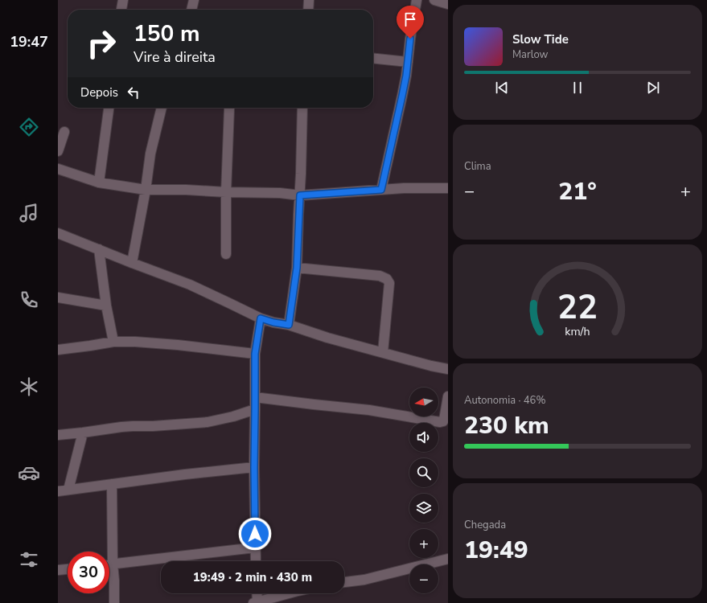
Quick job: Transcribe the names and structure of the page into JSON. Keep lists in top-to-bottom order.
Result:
{
  "north": "left",
  "page": {
    "tabs": "19:47",
    "turn": ["150 m", "Vire à direita"],
    "song": ["Slow Tide", "Marlow"],
    "then": "Depois",
    "tile": [
      "Clima",
      ["Autonomia · 46%", "230 km"],
      ["Chegada", "19:49"]
    ],
    "heat": ["−", "21°", "+"],
    "map_buttons": ["+", "−"],
    "limit": "30",
    "trip": "19:49 · 2 min · 430 m",
    "gauge": ["22", "km/h"]
  }
}
